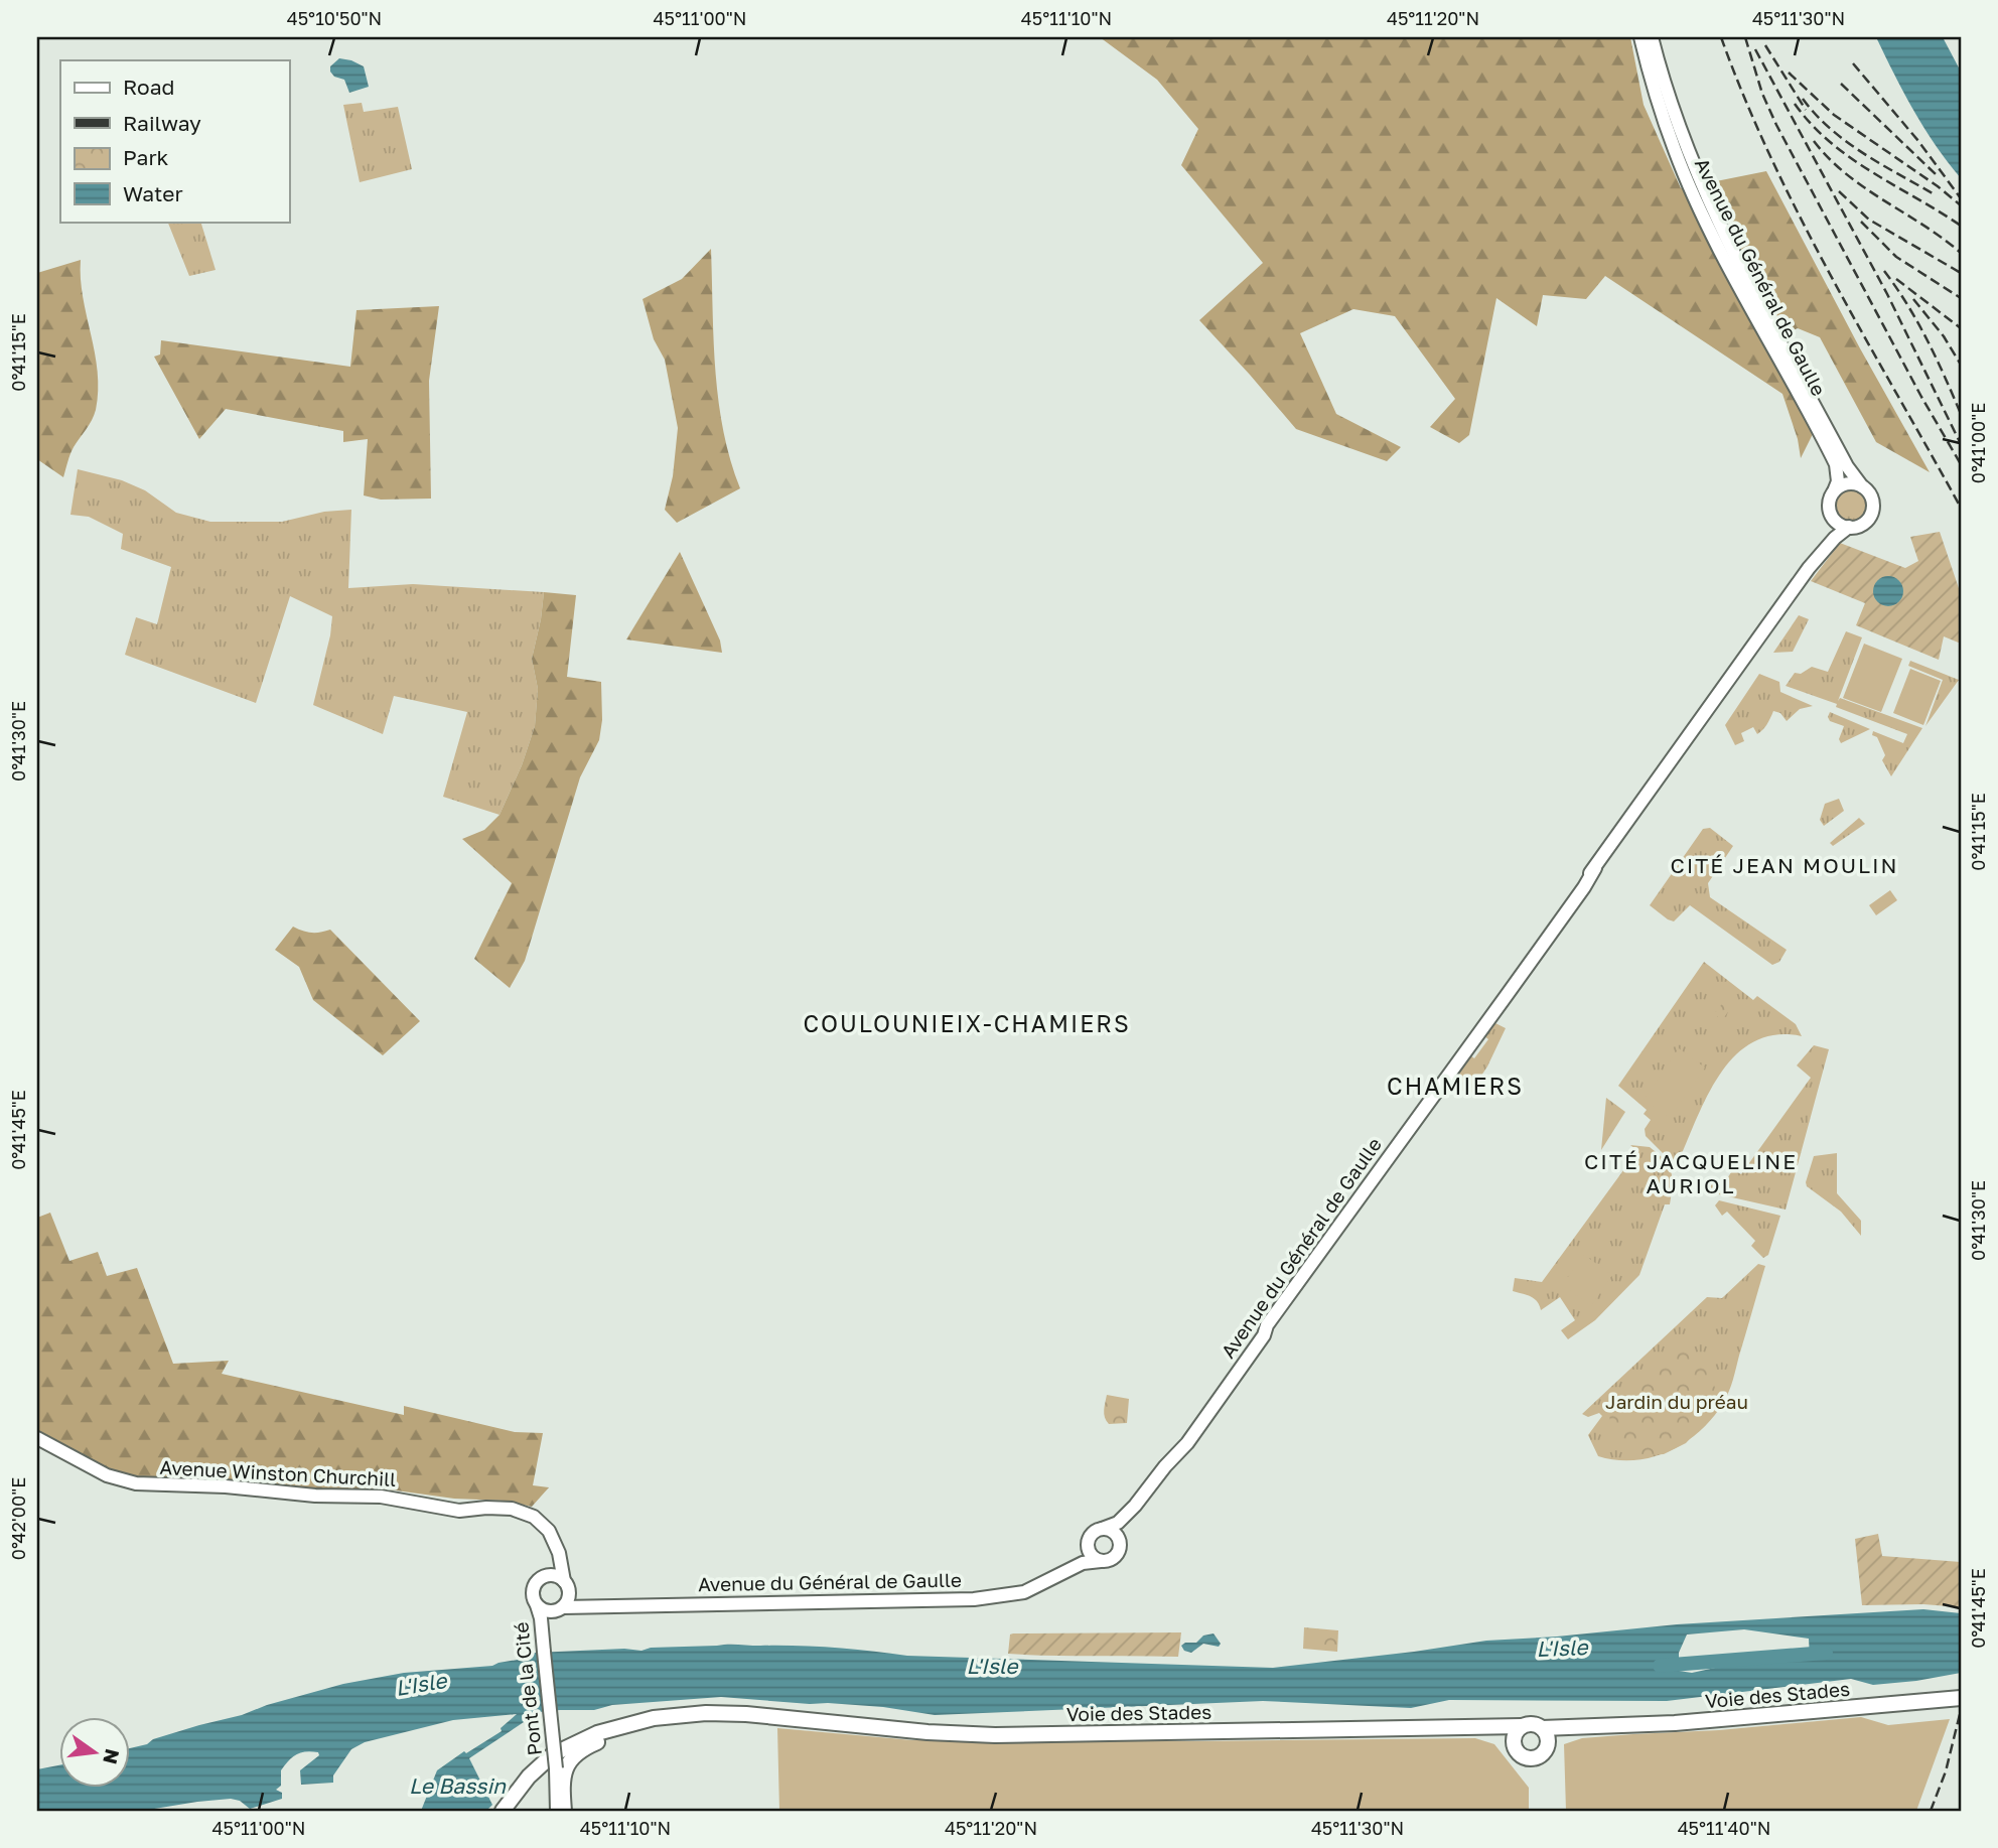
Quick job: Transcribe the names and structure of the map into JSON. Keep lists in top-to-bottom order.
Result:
{
  "streets": {
    "main road": [
      "Avenue du Général de Gaulle",
      "Avenue Winston Churchill",
      "Pont de la Cité",
      "Voie des Stades"
    ]
  },
  "crossings": [
    ["Avenue du Général de Gaulle", "Avenue Winston Churchill"],
    ["Avenue du Général de Gaulle", "Pont de la Cité"],
    ["Avenue Winston Churchill", "Pont de la Cité"],
    ["Pont de la Cité", "Voie des Stades"]
  ],
  "districts": [
    "CITÉ JEAN MOULIN",
    "COULOUNIEIX-CHAMIERS",
    "CHAMIERS",
    "CITÉ JACQUELINE AURIOL"
  ],
  "water": ["L'Isle", "Le Bassin"],
  "parks": ["Jardin du préau"],
  "legend": [
    "Road",
    "Railway",
    "Park",
    "Water"
  ],
  "north": "right",
  "coordinates": [
    "45°10'50\"N",
    "45°11'00\"N",
    "45°11'10\"N",
    "45°11'20\"N",
    "45°11'30\"N",
    "0°41'15\"E",
    "0°41'00\"E",
    "0°41'30\"E",
    "0°41'45\"E",
    "0°42'00\"E",
    "45°11'40\"N"
  ]
}
